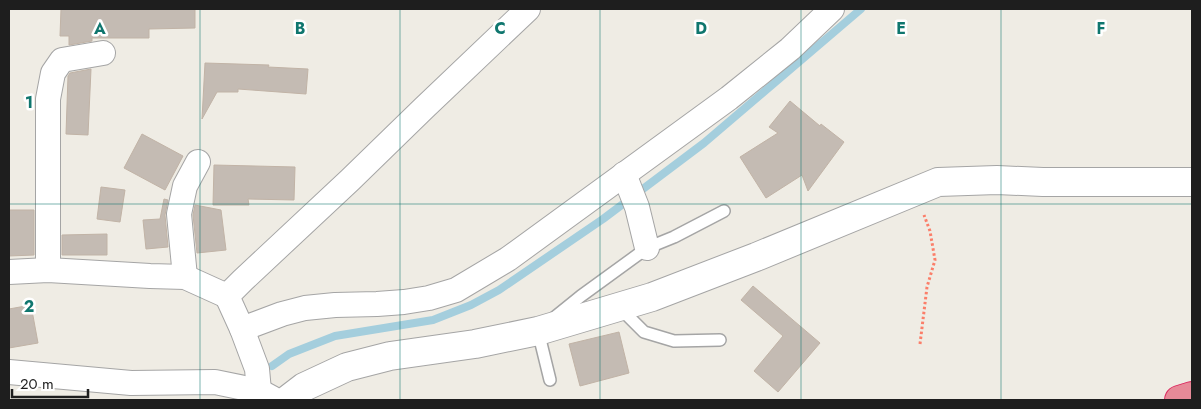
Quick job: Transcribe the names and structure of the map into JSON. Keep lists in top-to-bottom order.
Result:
{
  "scale_bar": "20 m",
  "grid": {
    "columns": [
      "A",
      "B",
      "C",
      "D",
      "E",
      "F"
    ],
    "rows": ["1", "2"]
  }
}
